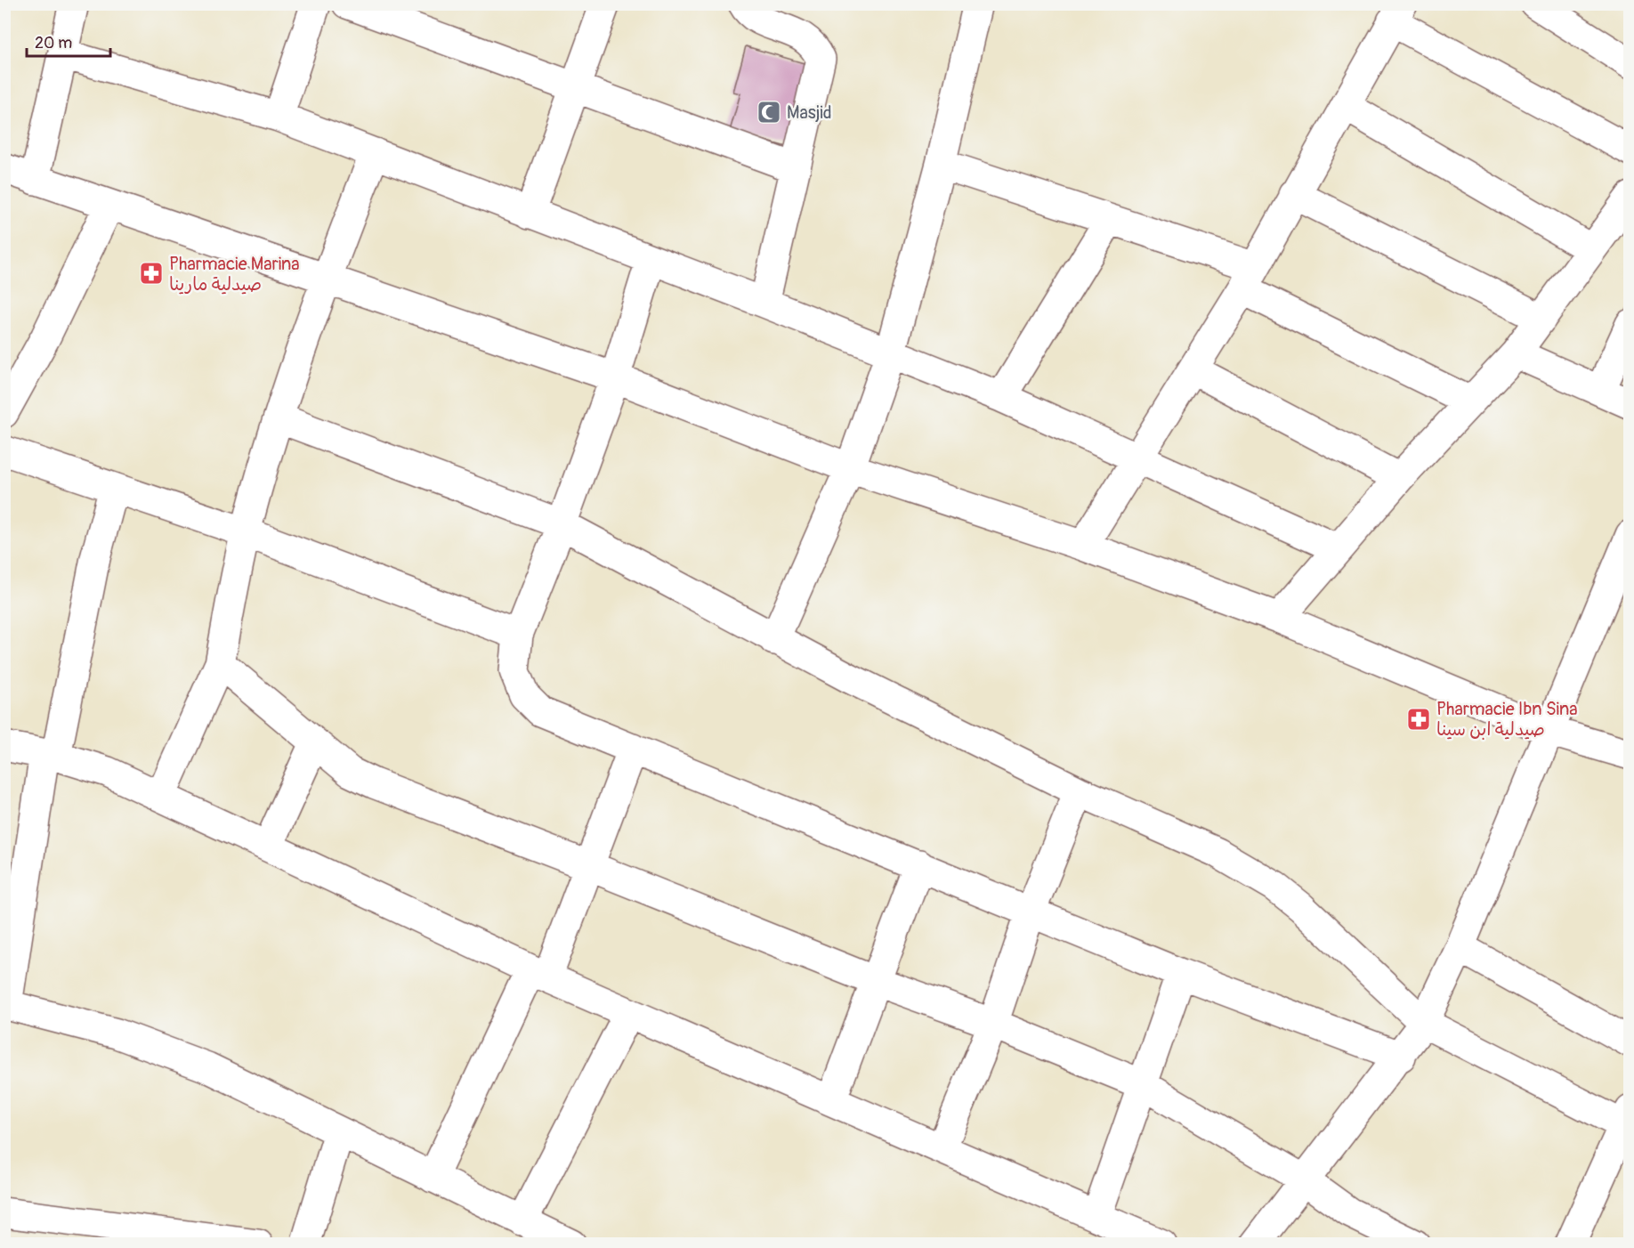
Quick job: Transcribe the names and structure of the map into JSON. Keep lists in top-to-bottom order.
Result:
{
  "places": {
    "mosque": ["Masjid"],
    "pharmacy": ["Pharmacie Marina صيدلية مارينا", "Pharmacie Ibn Sina صيدلية ابن سينا"]
  },
  "scale_bar": "20 m"
}
